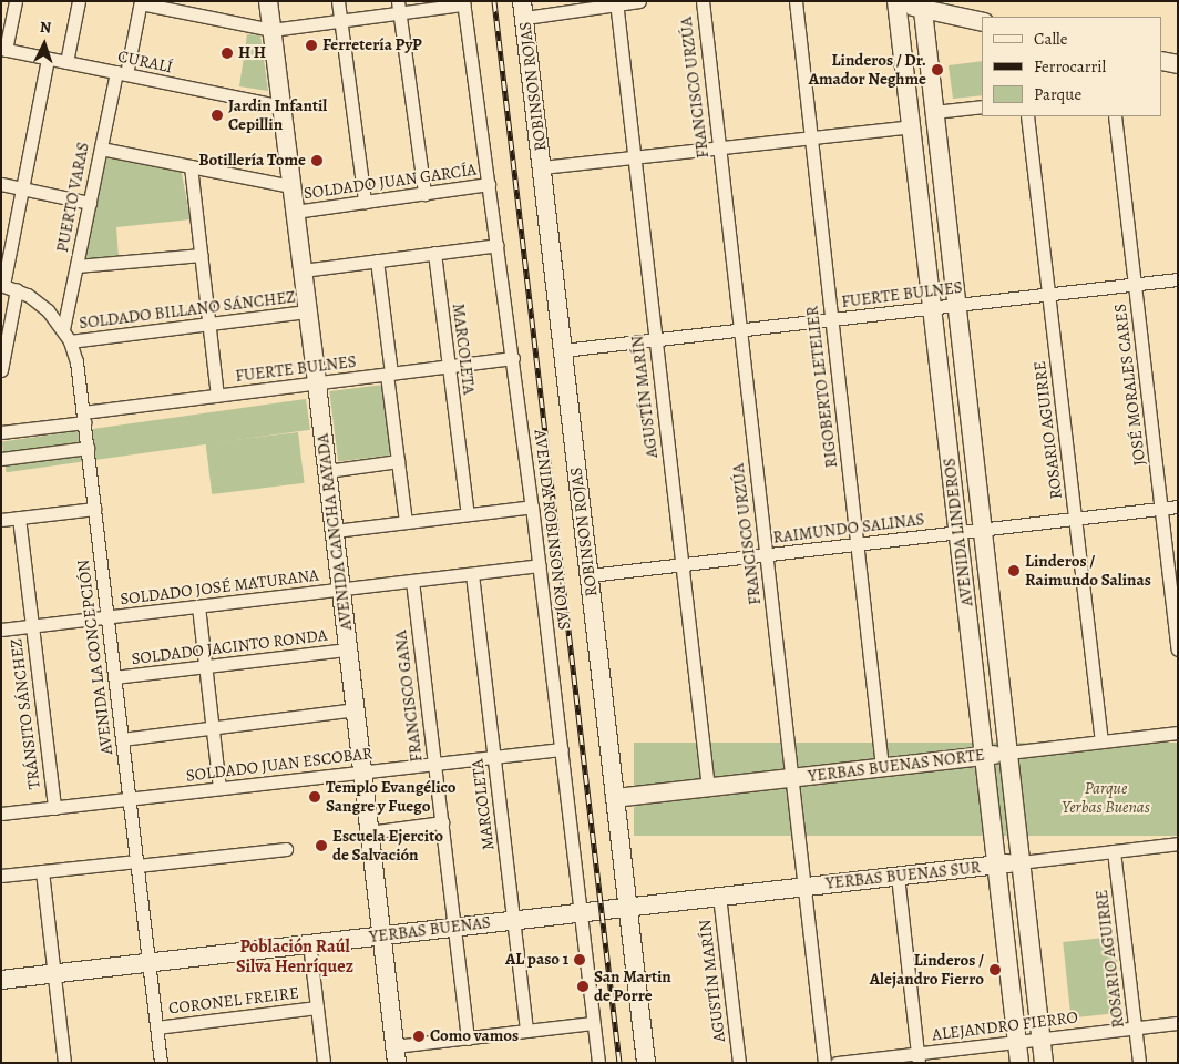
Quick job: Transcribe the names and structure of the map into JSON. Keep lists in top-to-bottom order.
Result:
{
  "streets": {
    "street": [
      "CURALÍ",
      "ROBINSON ROJAS",
      "FRANCISCO URZÚA",
      "SOLDADO JUAN GARCÍA",
      "PUERTO VARAS",
      "FUERTE BULNES",
      "SOLDADO BILLANO SÁNCHEZ",
      "MARCOLETA",
      "JOSÉ MORALES CARES",
      "RIGOBERTO LETELIER",
      "AGUSTÍN MARÍN",
      "ROSARIO AGUIRRE",
      "RAIMUNDO SALINAS",
      "AVENIDA ROBINSON ROJAS",
      "AVENIDA CANCHA RAYADA",
      "AVENIDA LINDEROS",
      "SOLDADO JOSÉ MATURANA",
      "SOLDADO JACINTO RONDA",
      "AVENIDA LA CONCEPCIÓN",
      "FRANCISCO GANA",
      "TRÁNSITO SÁNCHEZ",
      "SOLDADO JUAN ESCOBAR",
      "YERBAS BUENAS NORTE",
      "YERBAS BUENAS SUR",
      "YERBAS BUENAS",
      "CORONEL FREIRE",
      "ALEJANDRO FIERRO"
    ]
  },
  "crossings": [
    ["CURALÍ", "PUERTO VARAS"],
    ["CURALÍ", "AVENIDA CANCHA RAYADA"],
    ["ROBINSON ROJAS", "FUERTE BULNES"],
    ["ROBINSON ROJAS", "RAIMUNDO SALINAS"],
    ["ROBINSON ROJAS", "YERBAS BUENAS NORTE"],
    ["ROBINSON ROJAS", "YERBAS BUENAS SUR"],
    ["ROBINSON ROJAS", "YERBAS BUENAS"],
    ["FRANCISCO URZÚA", "FUERTE BULNES"],
    ["FRANCISCO URZÚA", "RAIMUNDO SALINAS"],
    ["FRANCISCO URZÚA", "YERBAS BUENAS NORTE"],
    ["FRANCISCO URZÚA", "YERBAS BUENAS SUR"],
    ["SOLDADO JUAN GARCÍA", "PUERTO VARAS"],
    ["SOLDADO JUAN GARCÍA", "AVENIDA ROBINSON ROJAS"],
    ["SOLDADO JUAN GARCÍA", "AVENIDA CANCHA RAYADA"],
    ["PUERTO VARAS", "SOLDADO BILLANO SÁNCHEZ"],
    ["PUERTO VARAS", "AVENIDA LA CONCEPCIÓN"],
    ["FUERTE BULNES", "MARCOLETA"],
    ["FUERTE BULNES", "JOSÉ MORALES CARES"],
    ["FUERTE BULNES", "RIGOBERTO LETELIER"],
    ["FUERTE BULNES", "AGUSTÍN MARÍN"],
    ["FUERTE BULNES", "ROSARIO AGUIRRE"],
    ["FUERTE BULNES", "AVENIDA ROBINSON ROJAS"],
    ["FUERTE BULNES", "AVENIDA CANCHA RAYADA"],
    ["FUERTE BULNES", "AVENIDA LINDEROS"],
    ["FUERTE BULNES", "AVENIDA LA CONCEPCIÓN"],
    ["SOLDADO BILLANO SÁNCHEZ", "MARCOLETA"],
    ["SOLDADO BILLANO SÁNCHEZ", "AVENIDA ROBINSON ROJAS"],
    ["SOLDADO BILLANO SÁNCHEZ", "AVENIDA CANCHA RAYADA"],
    ["SOLDADO BILLANO SÁNCHEZ", "AVENIDA LA CONCEPCIÓN"],
    ["MARCOLETA", "SOLDADO JOSÉ MATURANA"],
    ["MARCOLETA", "SOLDADO JUAN ESCOBAR"],
    ["MARCOLETA", "YERBAS BUENAS"],
    ["JOSÉ MORALES CARES", "RAIMUNDO SALINAS"],
    ["RIGOBERTO LETELIER", "RAIMUNDO SALINAS"],
    ["RIGOBERTO LETELIER", "YERBAS BUENAS NORTE"],
    ["AGUSTÍN MARÍN", "RAIMUNDO SALINAS"],
    ["AGUSTÍN MARÍN", "YERBAS BUENAS NORTE"],
    ["AGUSTÍN MARÍN", "YERBAS BUENAS SUR"],
    ["ROSARIO AGUIRRE", "RAIMUNDO SALINAS"],
    ["ROSARIO AGUIRRE", "YERBAS BUENAS NORTE"],
    ["ROSARIO AGUIRRE", "YERBAS BUENAS SUR"],
    ["ROSARIO AGUIRRE", "ALEJANDRO FIERRO"],
    ["RAIMUNDO SALINAS", "AVENIDA LINDEROS"],
    ["AVENIDA ROBINSON ROJAS", "SOLDADO JOSÉ MATURANA"],
    ["AVENIDA ROBINSON ROJAS", "SOLDADO JUAN ESCOBAR"],
    ["AVENIDA ROBINSON ROJAS", "YERBAS BUENAS"],
    ["AVENIDA CANCHA RAYADA", "SOLDADO JOSÉ MATURANA"],
    ["AVENIDA CANCHA RAYADA", "SOLDADO JACINTO RONDA"],
    ["AVENIDA CANCHA RAYADA", "SOLDADO JUAN ESCOBAR"],
    ["AVENIDA CANCHA RAYADA", "YERBAS BUENAS"],
    ["AVENIDA LINDEROS", "YERBAS BUENAS NORTE"],
    ["AVENIDA LINDEROS", "YERBAS BUENAS SUR"],
    ["AVENIDA LINDEROS", "ALEJANDRO FIERRO"],
    ["SOLDADO JOSÉ MATURANA", "AVENIDA LA CONCEPCIÓN"],
    ["SOLDADO JOSÉ MATURANA", "FRANCISCO GANA"],
    ["SOLDADO JOSÉ MATURANA", "TRÁNSITO SÁNCHEZ"],
    ["SOLDADO JACINTO RONDA", "AVENIDA LA CONCEPCIÓN"],
    ["AVENIDA LA CONCEPCIÓN", "SOLDADO JUAN ESCOBAR"],
    ["AVENIDA LA CONCEPCIÓN", "YERBAS BUENAS"],
    ["AVENIDA LA CONCEPCIÓN", "CORONEL FREIRE"],
    ["FRANCISCO GANA", "SOLDADO JUAN ESCOBAR"],
    ["FRANCISCO GANA", "YERBAS BUENAS"],
    ["TRÁNSITO SÁNCHEZ", "SOLDADO JUAN ESCOBAR"],
    ["YERBAS BUENAS SUR", "YERBAS BUENAS"]
  ],
  "districts": ["Población Raúl Silva Henríquez"],
  "parks": ["Parque Yerbas Buenas"],
  "places": [
    "Ferretería PyP",
    "H H",
    "Linderos / Dr. Amador Neghme",
    "Jardin Infantil Cepillin",
    "Botillería Tome",
    "Linderos / Raimundo Salinas",
    "Templo Evangélico Sangre y Fuego",
    "Escuela Ejercito de Salvación",
    "AL paso 1",
    "Linderos / Alejandro Fierro",
    "San Martin de Porre",
    "Como vamos"
  ],
  "legend": ["Calle", "Ferrocarril", "Parque"],
  "north": "top"
}
